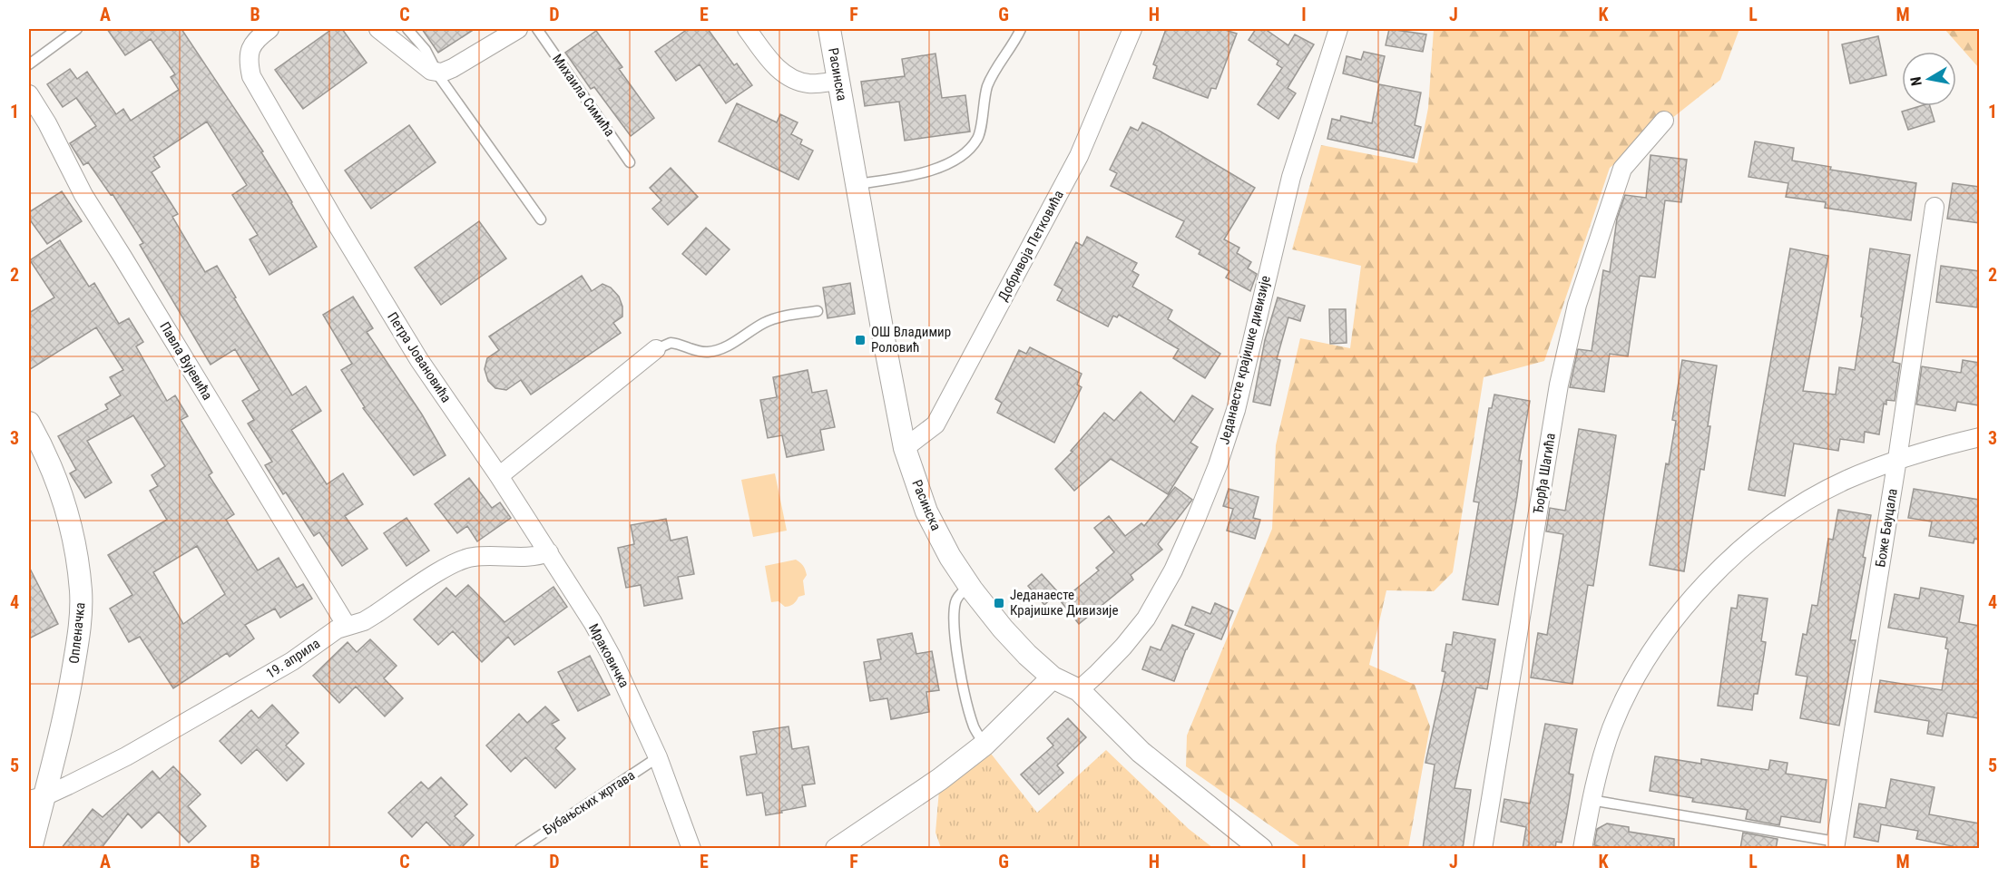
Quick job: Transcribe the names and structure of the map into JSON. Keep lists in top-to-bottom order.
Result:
{
  "streets": {
    "street": [
      "Расинска",
      "Добривоја Петковића",
      "Петра Јовановића",
      "Једанаесте крајишке дивизије",
      "Павла Вујевића",
      "Ђорђа Шагића",
      "Боже Бауцала",
      "Опленачка",
      "Мраковичка",
      "19. априла"
    ],
    "lane": ["Михаила Симића", "Бубањских жртава"]
  },
  "crossings": [
    ["Расинска", "Добривоја Петковића"],
    ["Расинска", "Једанаесте крајишке дивизије"],
    ["Петра Јовановића", "Мраковичка"],
    ["Павла Вујевића", "19. априла"],
    ["Опленачка", "19. априла"],
    ["Мраковичка", "19. априла"],
    ["Мраковичка", "Бубањских жртава"]
  ],
  "places": {
    "transit": ["ОШ Владимир Роловић", "Једанаесте Крајишке Дивизије"]
  },
  "north": "left",
  "grid": {
    "columns": [
      "A",
      "B",
      "C",
      "D",
      "E",
      "F",
      "G",
      "H",
      "I",
      "J",
      "K",
      "L",
      "M"
    ],
    "rows": [
      "1",
      "2",
      "3",
      "4",
      "5"
    ]
  }
}
